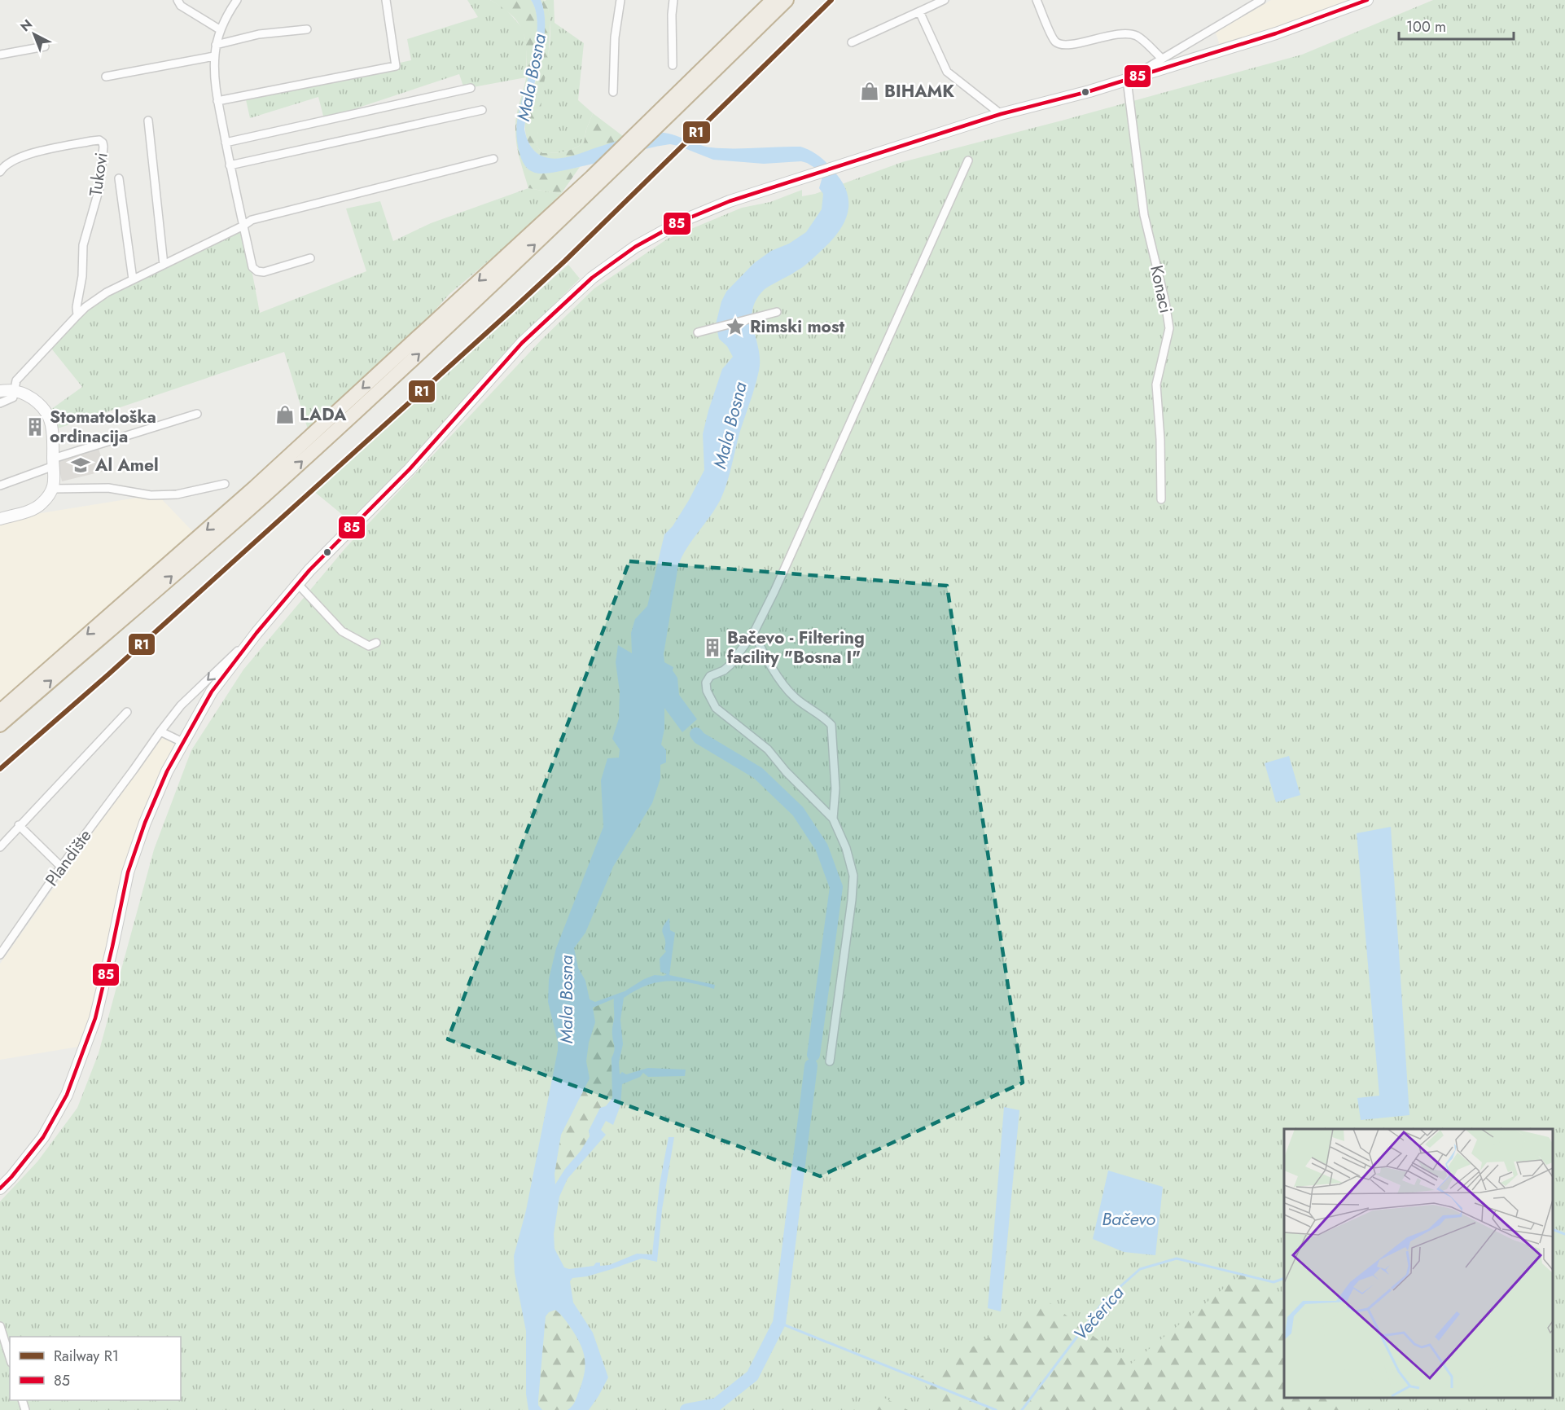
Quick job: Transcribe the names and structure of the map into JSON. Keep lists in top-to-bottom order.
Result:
{
  "streets": {
    "street": ["Tukovi", "Konaci", "Plandište"]
  },
  "water": ["Mala Bosna", "Bačevo", "Večerica"],
  "places": {
    "shop": ["BIHAMK", "LADA"],
    "place": ["Rimski most"],
    "building": ["Stomatološka ordinacija", "Bačevo - Filtering facility \"Bosna I\""],
    "school or university": ["Al Amel"]
  },
  "lines": ["rail line R1", "transit line 85"],
  "legend": ["Railway R1", "85"],
  "scale_bar": "100 m",
  "north": "top left"
}
